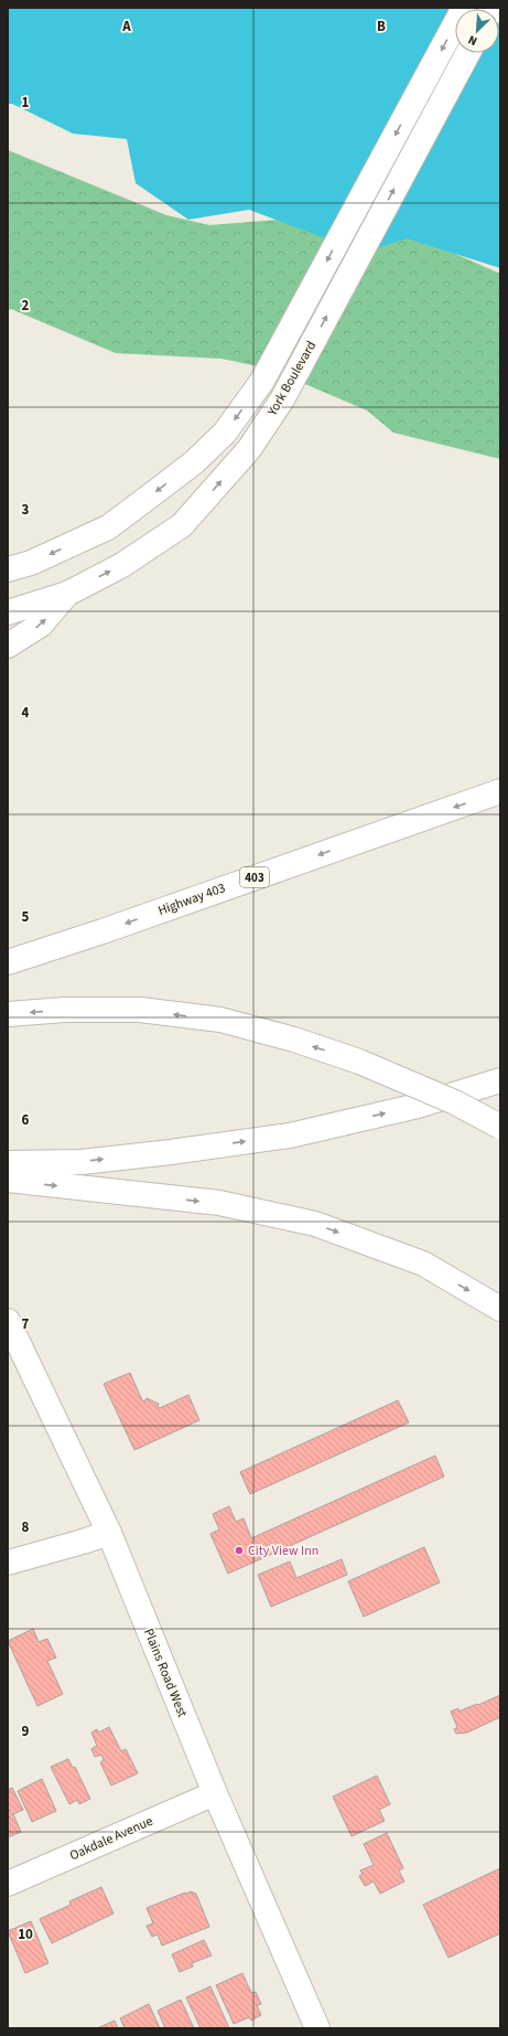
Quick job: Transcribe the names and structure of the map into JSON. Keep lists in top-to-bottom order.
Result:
{
  "streets": {
    "main road": [
      "York Boulevard",
      "403",
      "Highway 403",
      "Plains Road West",
      "Oakdale Avenue"
    ]
  },
  "crossings": [
    ["Plains Road West", "Oakdale Avenue"]
  ],
  "one_way": ["Highway 403"],
  "places": ["City View Inn"],
  "north": "bottom left",
  "grid": {
    "columns": ["A", "B"],
    "rows": [
      "1",
      "2",
      "3",
      "4",
      "5",
      "6",
      "7",
      "8",
      "9",
      "10"
    ]
  }
}
